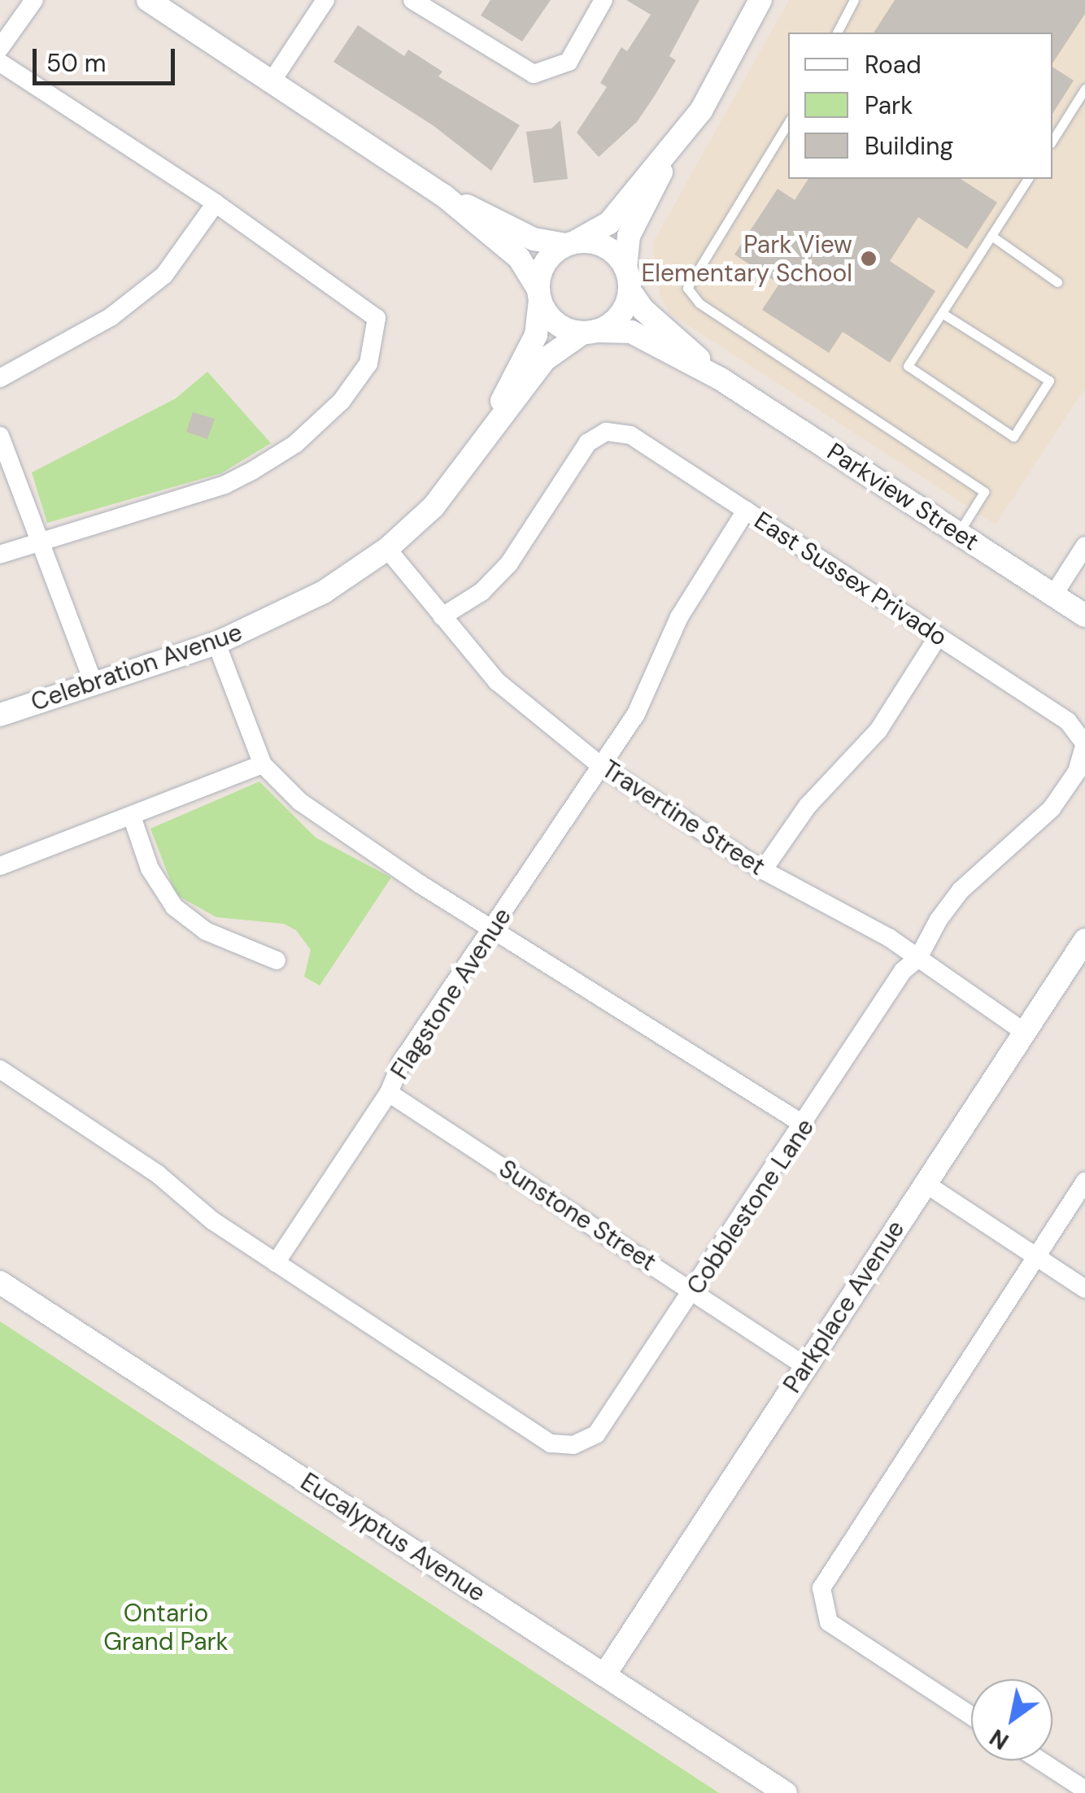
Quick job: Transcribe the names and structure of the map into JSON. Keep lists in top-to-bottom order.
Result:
{
  "streets": {
    "street": [
      "Parkview Street",
      "East Sussex Privado",
      "Celebration Avenue",
      "Travertine Street",
      "Flagstone Avenue",
      "Cobblestone Lane",
      "Sunstone Street",
      "Parkplace Avenue",
      "Eucalyptus Avenue"
    ]
  },
  "crossings": [
    ["Parkview Street", "Celebration Avenue"],
    ["East Sussex Privado", "Travertine Street"],
    ["East Sussex Privado", "Flagstone Avenue"],
    ["East Sussex Privado", "Cobblestone Lane"],
    ["Celebration Avenue", "Travertine Street"],
    ["Travertine Street", "Flagstone Avenue"],
    ["Travertine Street", "Cobblestone Lane"],
    ["Travertine Street", "Parkplace Avenue"],
    ["Flagstone Avenue", "Cobblestone Lane"],
    ["Flagstone Avenue", "Sunstone Street"],
    ["Cobblestone Lane", "Sunstone Street"],
    ["Sunstone Street", "Parkplace Avenue"],
    ["Parkplace Avenue", "Eucalyptus Avenue"]
  ],
  "parks": ["Ontario Grand Park"],
  "places": ["Park View Elementary School"],
  "legend": ["Road", "Park", "Building"],
  "scale_bar": "50 m",
  "north": "bottom left"
}
